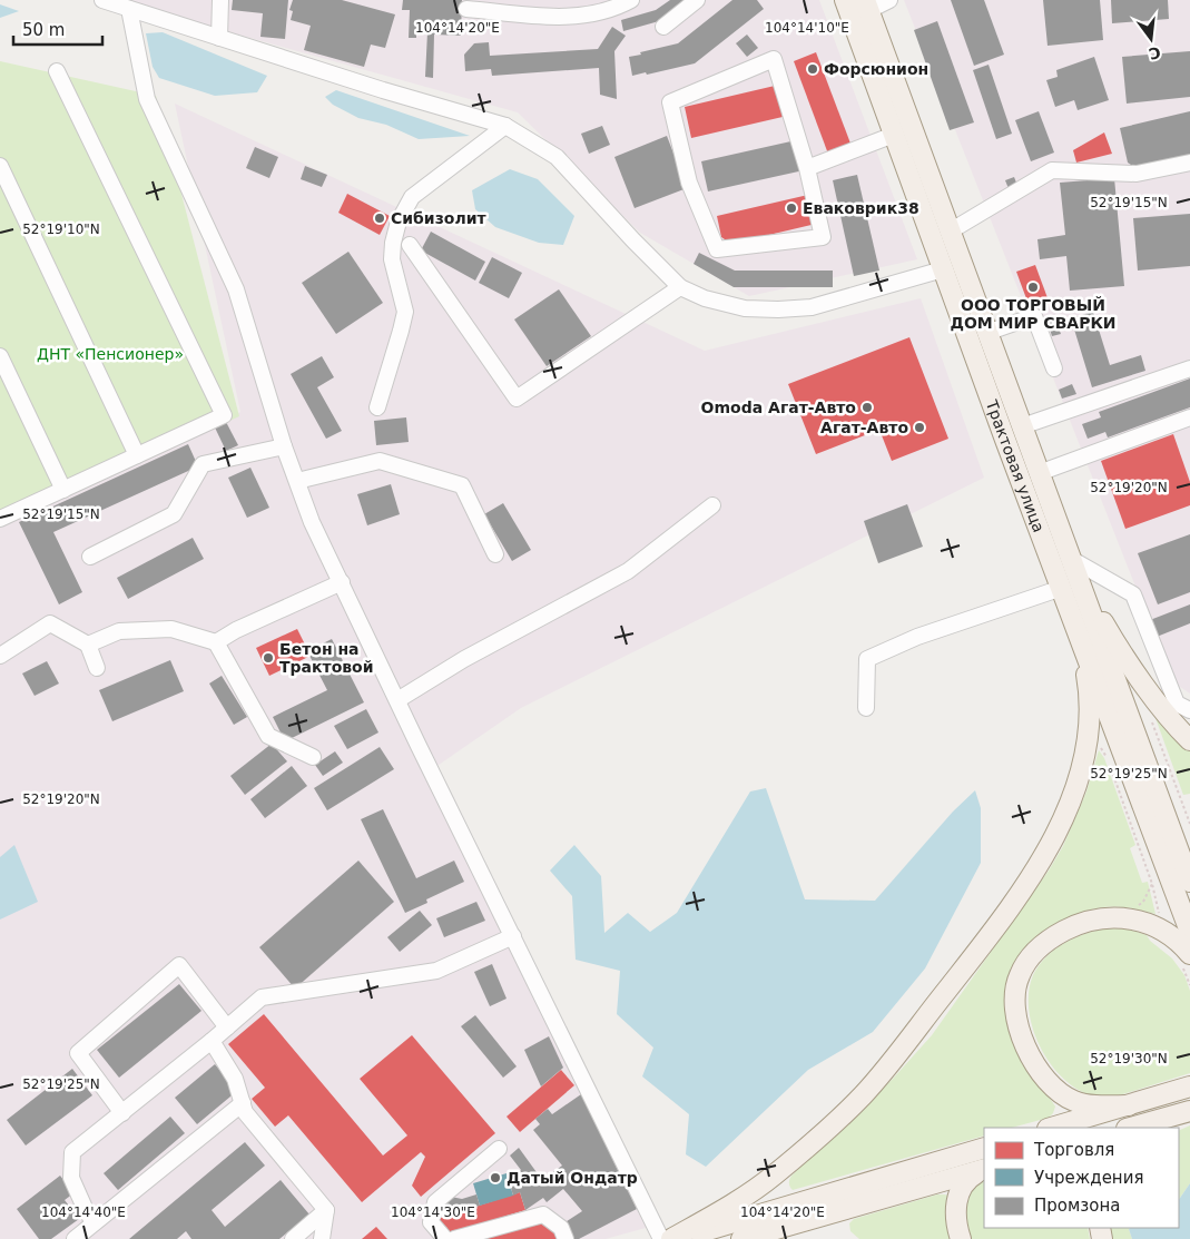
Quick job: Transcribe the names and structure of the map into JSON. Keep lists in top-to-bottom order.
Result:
{
  "streets": {
    "main road": ["Трактовая улица"]
  },
  "parks": ["ДНТ «Пенсионер»"],
  "places": [
    "Форсюнион",
    "Еваковрик38",
    "Сибизолит",
    "ООО ТОРГОВЫЙ ДОМ МИР СВАРКИ",
    "Omoda Агат-Авто",
    "Агат-Авто",
    "Бетон на Трактовой",
    "Датый Ондатр"
  ],
  "legend": ["Торговля", "Учреждения", "Промзона"],
  "scale_bar": "50 m",
  "north": "bottom",
  "coordinates": [
    "104°14'20\"E",
    "104°14'10\"E",
    "52°19'15\"N",
    "52°19'10\"N",
    "52°19'20\"N",
    "52°19'25\"N",
    "52°19'30\"N",
    "104°14'40\"E",
    "104°14'30\"E"
  ]
}
